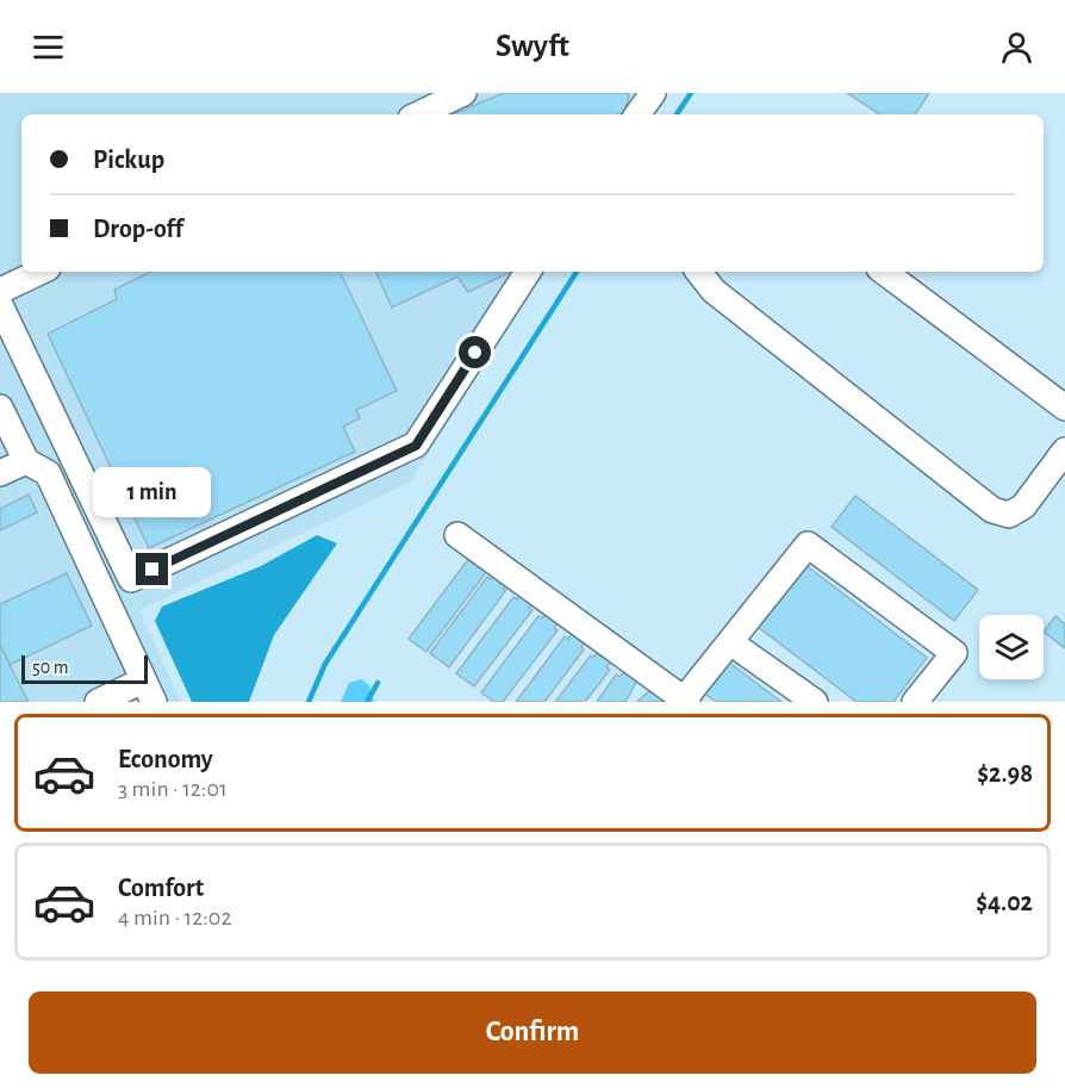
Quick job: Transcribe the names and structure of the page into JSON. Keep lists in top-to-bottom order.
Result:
{
  "scale_bar": "50 m",
  "page": {
    "header": "Swyft",
    "banner": ["Pickup", "Drop-off"],
    "bubble": "1 min",
    "scale": "50 m",
    "list": [
      {
        "name": "Economy",
        "note": "3 min · 12:01",
        "value": "$2.98"
      },
      {
        "name": "Comfort",
        "note": "4 min · 12:02",
        "value": "$4.02"
      }
    ],
    "buttons": "Confirm"
  }
}
